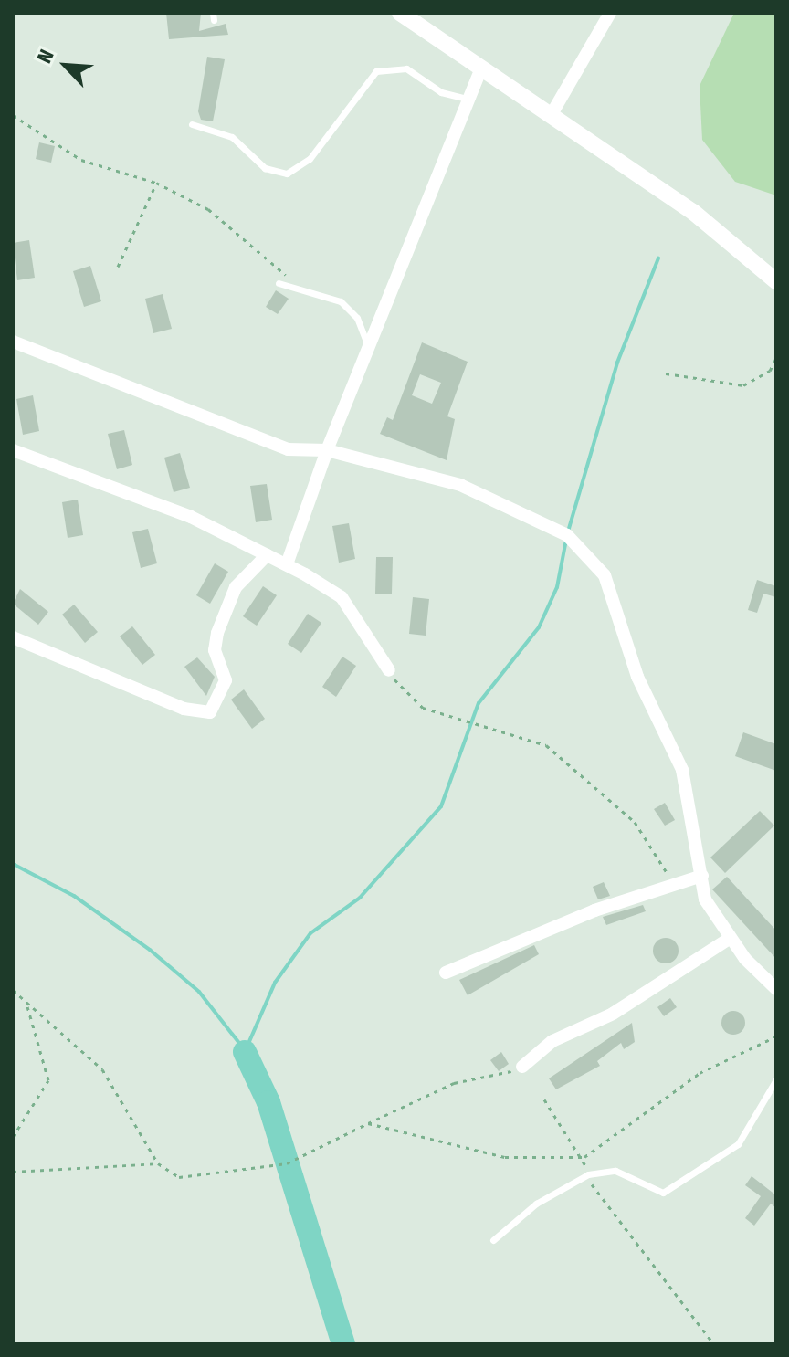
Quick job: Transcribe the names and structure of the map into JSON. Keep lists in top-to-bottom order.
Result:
{
  "north": "top left"
}
